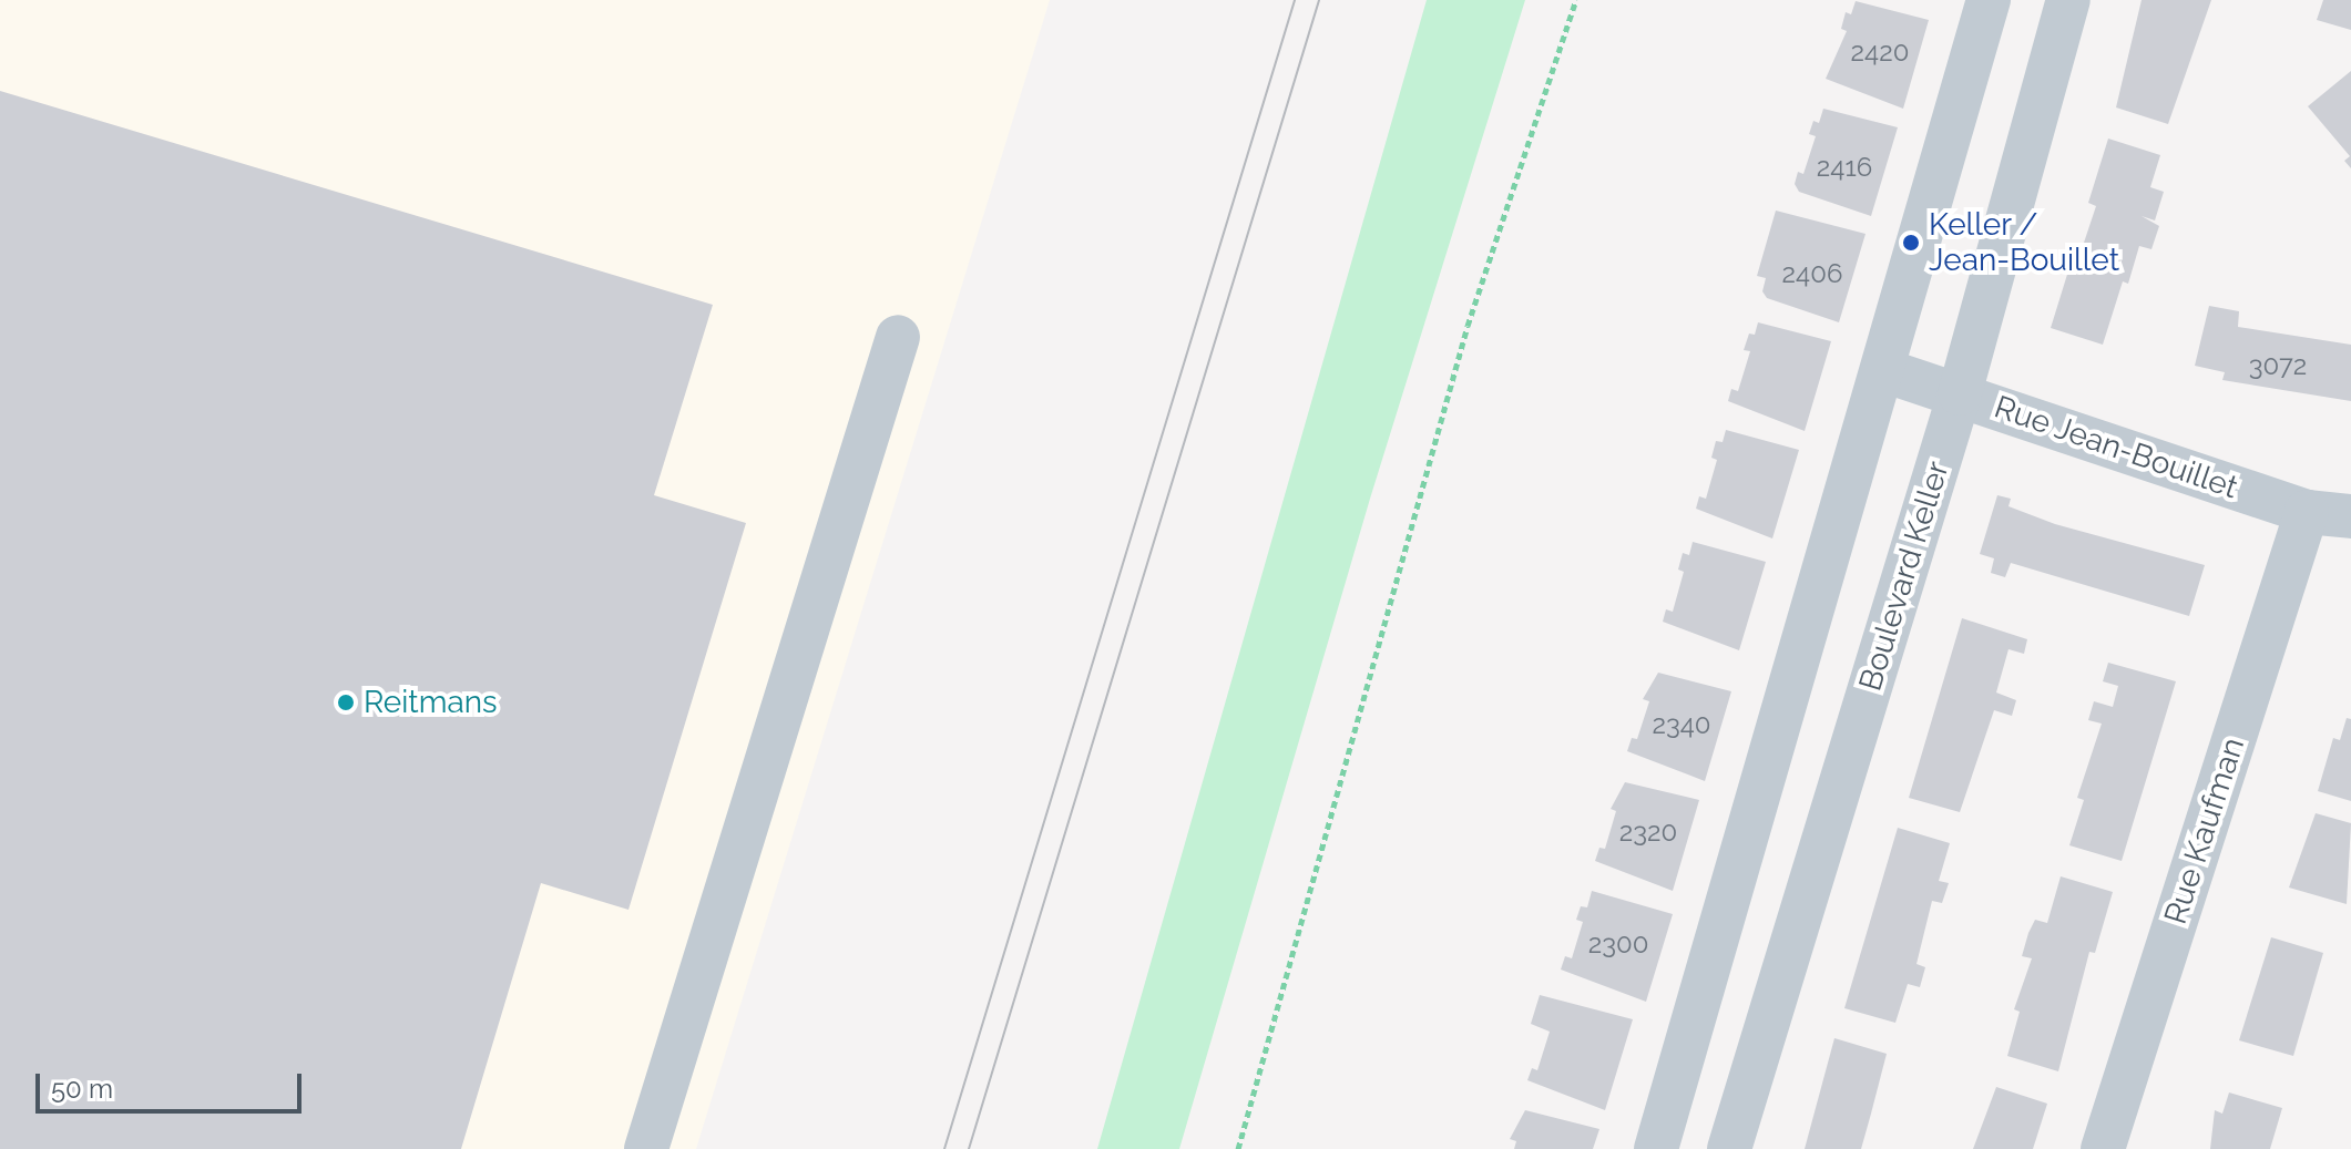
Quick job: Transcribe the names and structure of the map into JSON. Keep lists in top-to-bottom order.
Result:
{
  "streets": {
    "street": ["Rue Jean-Bouillet", "Boulevard Keller", "Rue Kaufman"]
  },
  "crossings": [
    ["Rue Jean-Bouillet", "Boulevard Keller"],
    ["Rue Jean-Bouillet", "Rue Kaufman"]
  ],
  "places": ["Keller / Jean-Bouillet", "Reitmans"],
  "house_numbers": [
    "2420",
    "2416",
    "2406",
    "3072",
    "2340",
    "2320",
    "2300"
  ],
  "scale_bar": "50 m"
}
